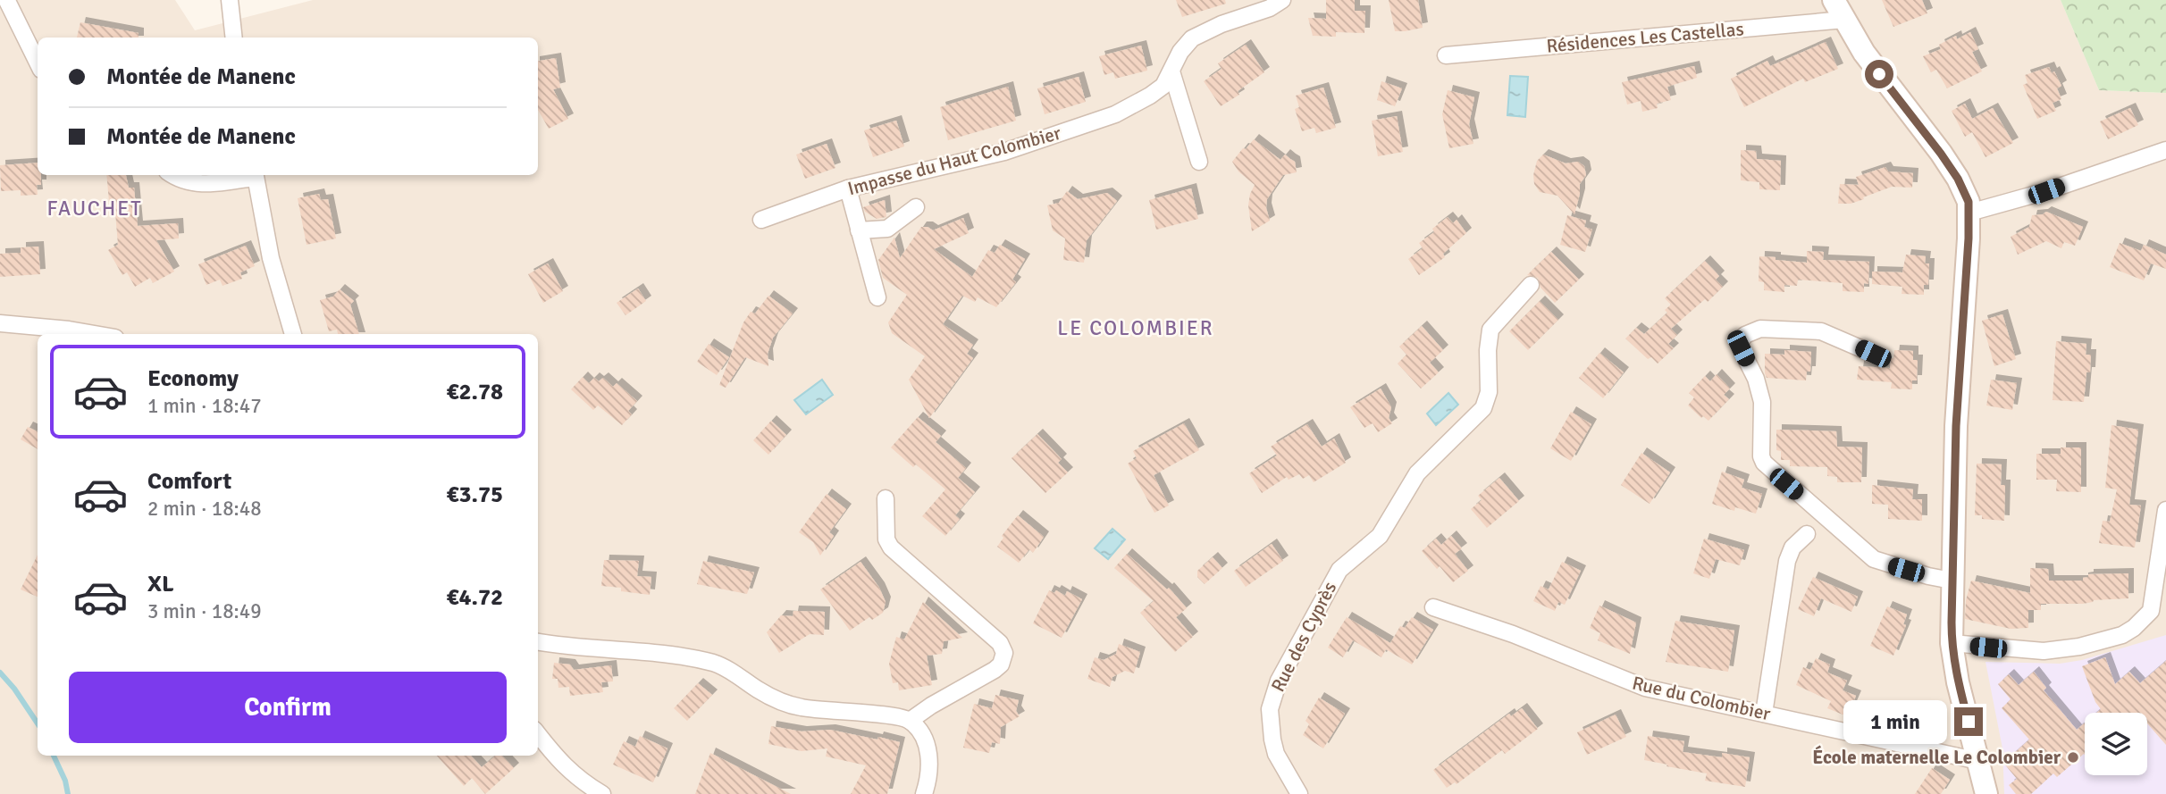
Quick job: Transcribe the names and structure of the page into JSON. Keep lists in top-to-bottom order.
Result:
{
  "streets": {
    "street": [
      "Résidences Les Castellas",
      "Impasse du Haut Colombier",
      "Rue des Cyprès",
      "Rue du Colombier"
    ]
  },
  "districts": ["FAUCHET", "LE COLOMBIER"],
  "places": ["École maternelle Le Colombier"],
  "page": {
    "banner": ["Montée de Manenc", "Montée de Manenc"],
    "list": [
      {
        "name": "Economy",
        "note": "1 min · 18:47",
        "value": "€2.78"
      },
      {
        "name": "Comfort",
        "note": "2 min · 18:48",
        "value": "€3.75"
      },
      {
        "name": "XL",
        "note": "3 min · 18:49",
        "value": "€4.72"
      }
    ],
    "buttons": "Confirm",
    "bubble": "1 min"
  }
}
